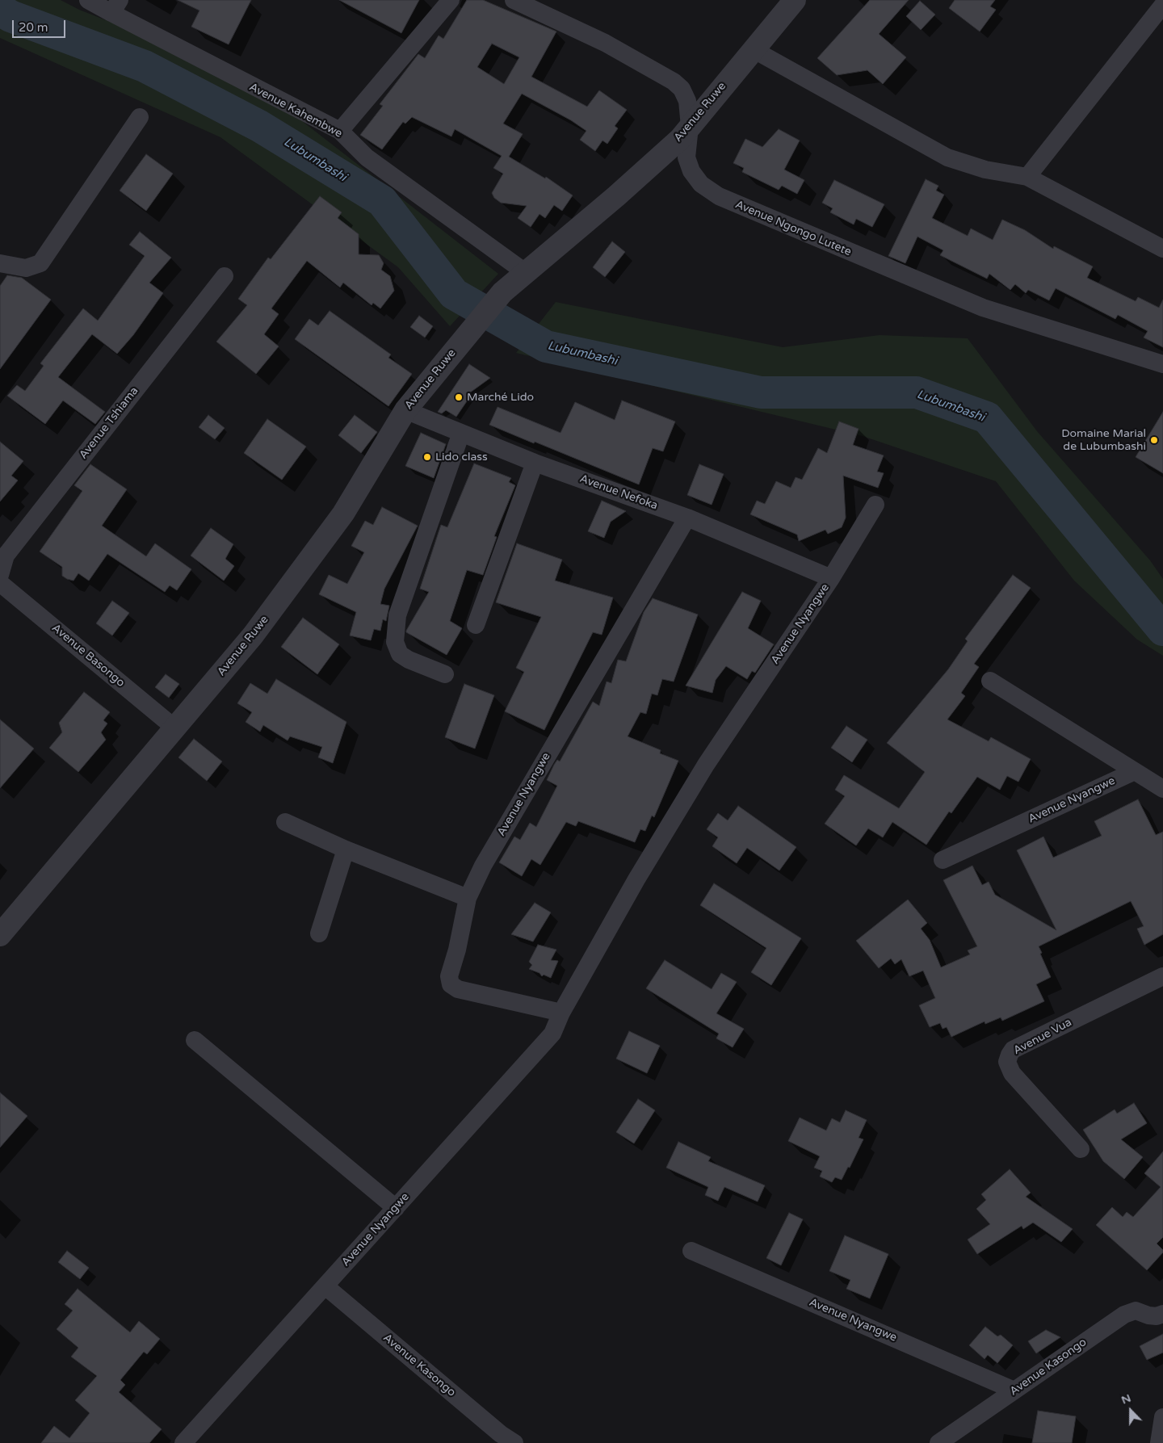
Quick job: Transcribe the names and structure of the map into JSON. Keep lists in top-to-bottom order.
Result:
{
  "streets": {
    "street": [
      "Avenue Kahembwe",
      "Avenue Ruwe",
      "Avenue Ngongo Lutete",
      "Avenue Tshiama",
      "Avenue Nefoka",
      "Avenue Nyangwe",
      "Avenue Basongo",
      "Avenue Vua",
      "Avenue Kasongo"
    ]
  },
  "crossings": [
    ["Avenue Kahembwe", "Avenue Ruwe"],
    ["Avenue Ruwe", "Avenue Ngongo Lutete"],
    ["Avenue Ruwe", "Avenue Nefoka"],
    ["Avenue Ruwe", "Avenue Basongo"],
    ["Avenue Nefoka", "Avenue Nyangwe"],
    ["Avenue Nyangwe", "Avenue Kasongo"]
  ],
  "water": ["Lubumbashi"],
  "places": ["Marché Lido", "Domaine Marial de Lubumbashi", "Lido class"],
  "scale_bar": "20 m",
  "north": "top"
}
